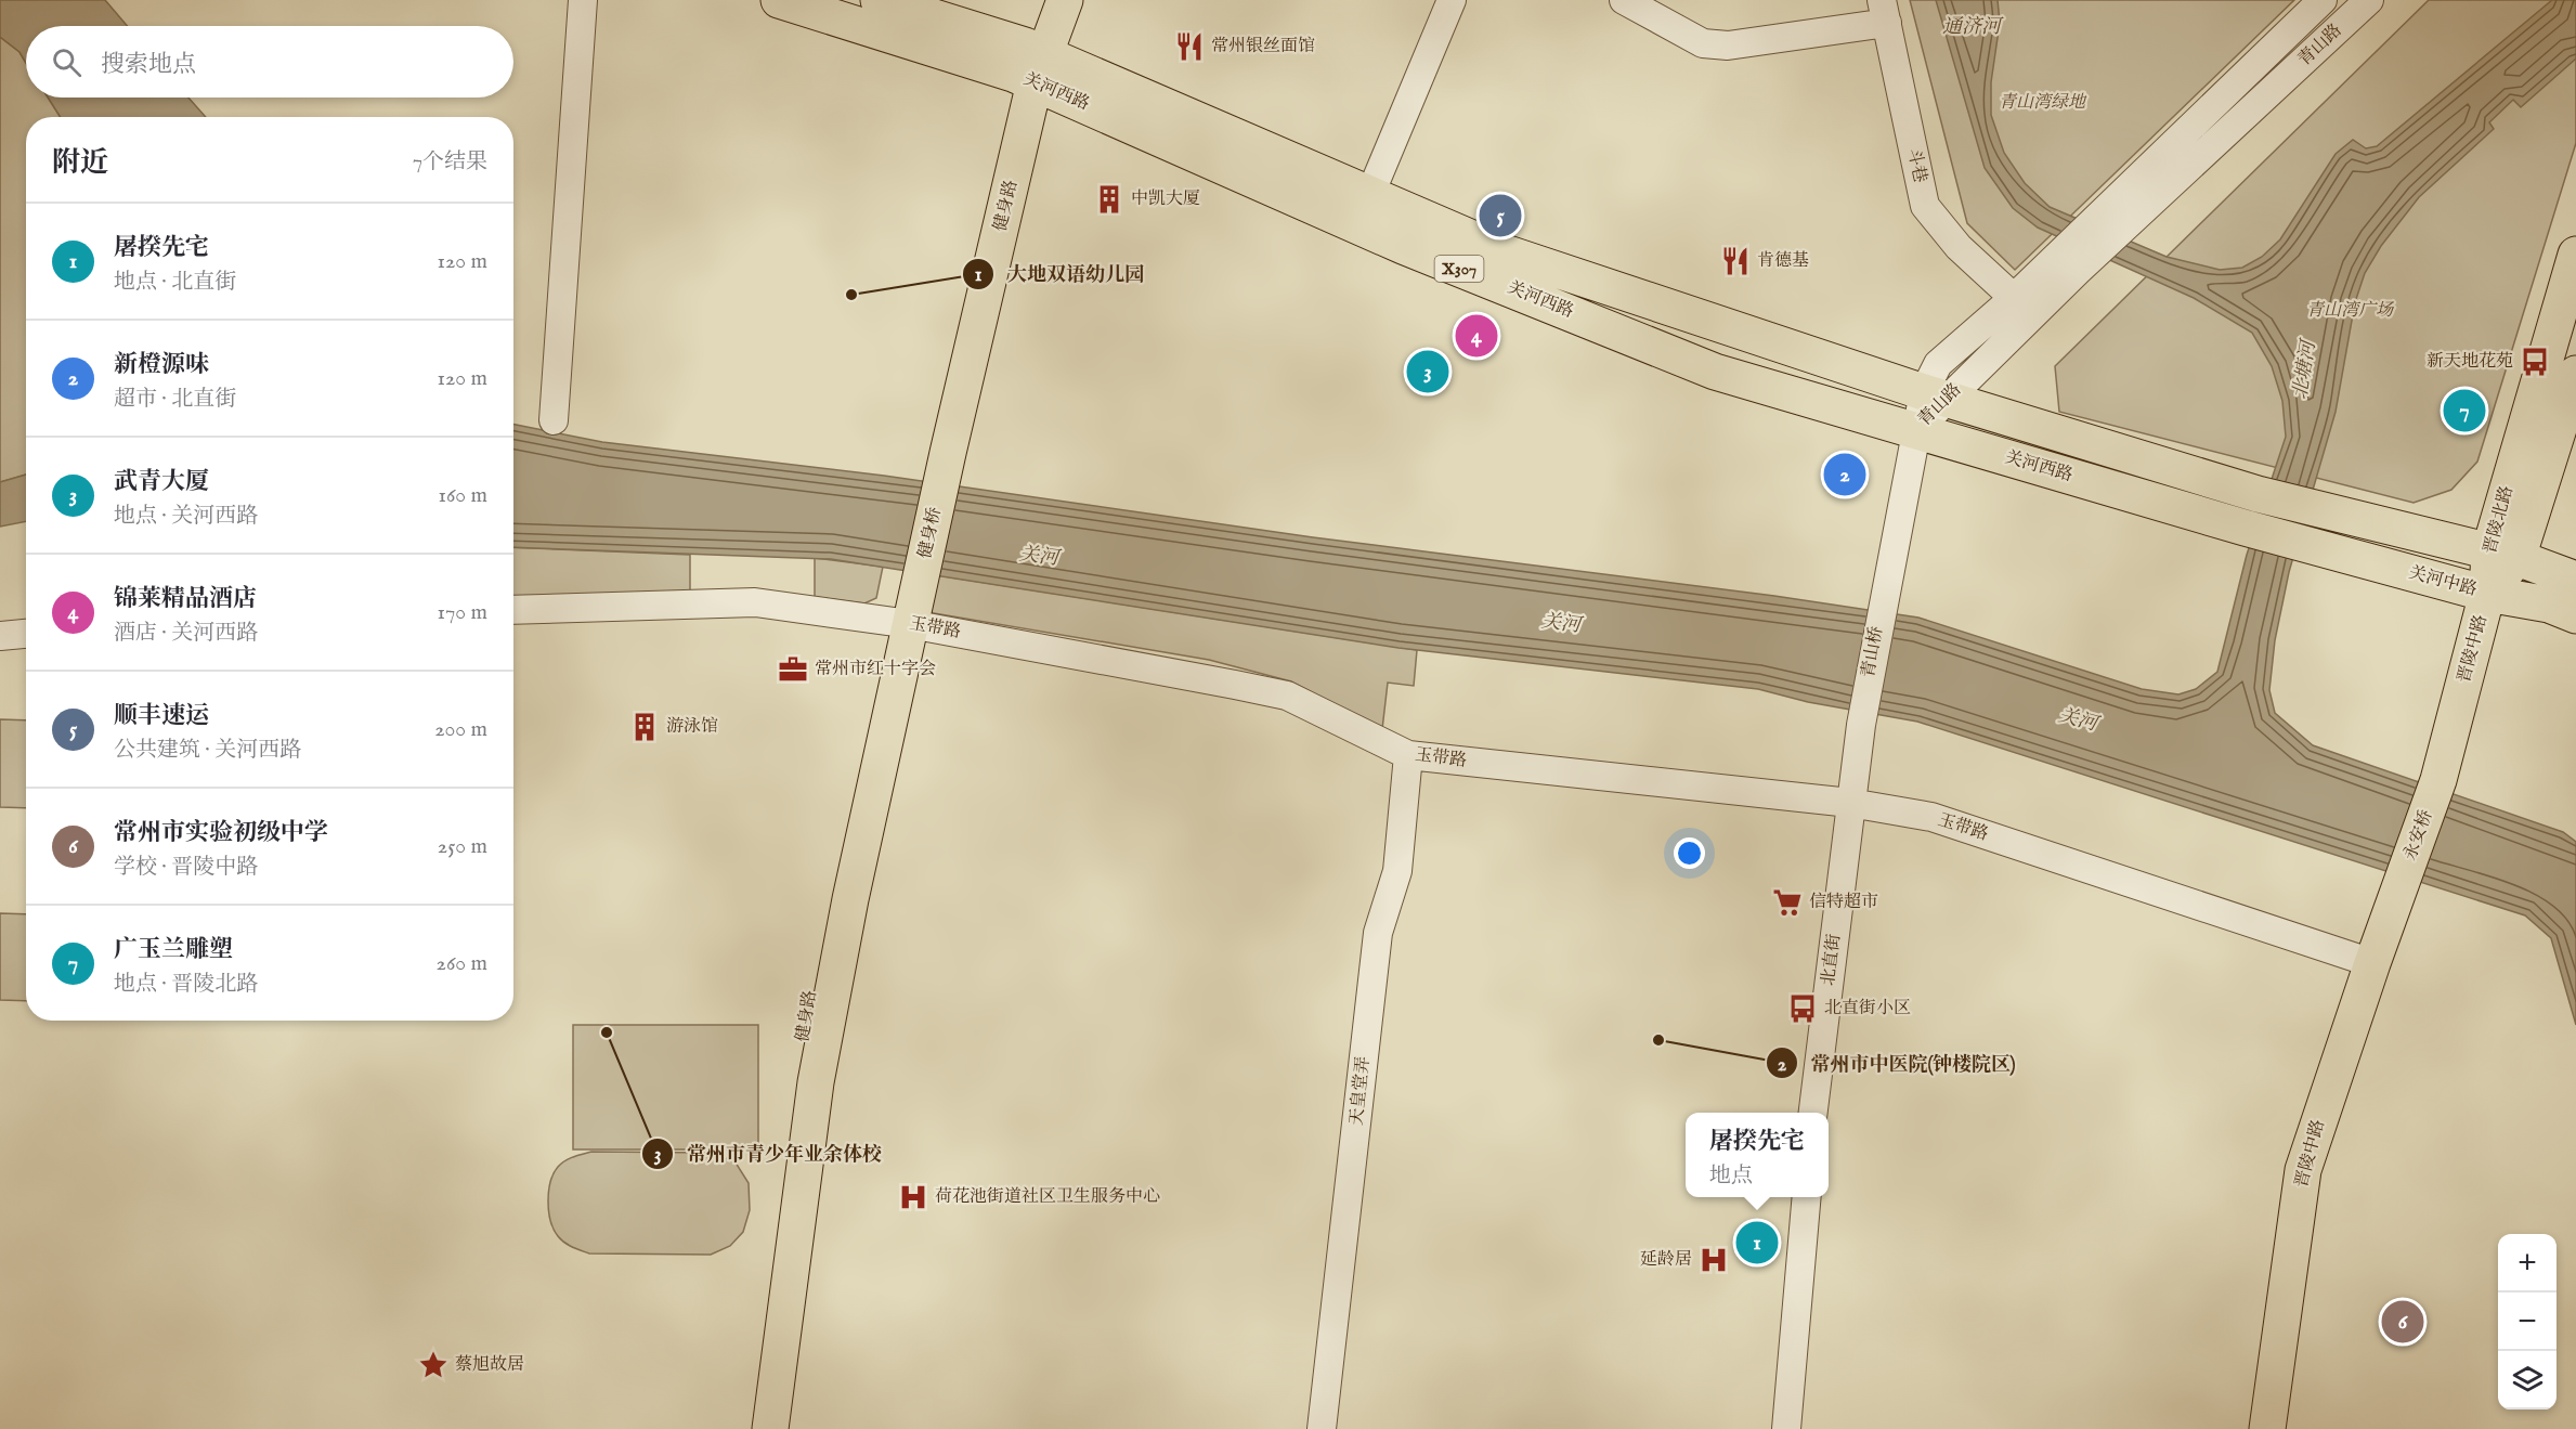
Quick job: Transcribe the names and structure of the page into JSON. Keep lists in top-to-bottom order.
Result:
{
  "streets": {
    "main road": [
      "关河西路",
      "健身路",
      "X307",
      "晋陵北路",
      "健身桥",
      "关河中路",
      "晋陵中路",
      "永安桥"
    ],
    "street": [
      "青山路",
      "斗巷",
      "玉带路",
      "青山桥",
      "北直街",
      "天皇堂弄"
    ]
  },
  "crossings": [
    ["青山路", "关河西路"],
    ["青山路", "斗巷"],
    ["青山路", "青山桥"],
    ["关河西路", "健身路"],
    ["关河西路", "晋陵北路"],
    ["关河西路", "关河中路"],
    ["关河西路", "青山桥"],
    ["健身路", "健身桥"],
    ["健身路", "玉带路"],
    ["晋陵北路", "关河中路"],
    ["晋陵北路", "晋陵中路"],
    ["健身桥", "玉带路"],
    ["关河中路", "晋陵中路"],
    ["玉带路", "晋陵中路"],
    ["玉带路", "北直街"],
    ["玉带路", "天皇堂弄"],
    ["晋陵中路", "永安桥"],
    ["青山桥", "北直街"]
  ],
  "water": ["通济河", "北塘河", "关河"],
  "parks": ["青山湾绿地", "青山湾广场"],
  "places": {
    "restaurant": ["常州银丝面馆", "肯德基"],
    "building": ["中凯大厦", "游泳馆"],
    "other": ["大地双语幼儿园", "常州市青少年业余体校", "常州市中医院(钟楼院区)"],
    "bus stop": ["新天地花苑", "北直街小区"],
    "office": ["常州市红十字会"],
    "supermarket": ["信特超市"],
    "hospital": ["荷花池街道社区卫生服务中心", "延龄居"],
    "place": ["蔡旭故居"]
  },
  "page": {
    "search": "搜索地点",
    "heading": ["附近", "7个结果"],
    "pins": [
      "5",
      "4",
      "3",
      "7",
      "2",
      "1",
      "6"
    ],
    "list": [
      {
        "mark": "1",
        "name": "屠揆先宅",
        "note": "地点 · 北直街",
        "value": "120 m"
      },
      {
        "mark": "2",
        "name": "新橙源味",
        "note": "超市 · 北直街",
        "value": "120 m"
      },
      {
        "mark": "3",
        "name": "武青大厦",
        "note": "地点 · 关河西路",
        "value": "160 m"
      },
      {
        "mark": "4",
        "name": "锦莱精品酒店",
        "note": "酒店 · 关河西路",
        "value": "170 m"
      },
      {
        "mark": "5",
        "name": "顺丰速运",
        "note": "公共建筑 · 关河西路",
        "value": "200 m"
      },
      {
        "mark": "6",
        "name": "常州市实验初级中学",
        "note": "学校 · 晋陵中路",
        "value": "250 m"
      },
      {
        "mark": "7",
        "name": "广玉兰雕塑",
        "note": "地点 · 晋陵北路",
        "value": "260 m"
      }
    ],
    "popup": ["屠揆先宅", "地点"],
    "map_buttons": ["+", "−"]
  }
}
